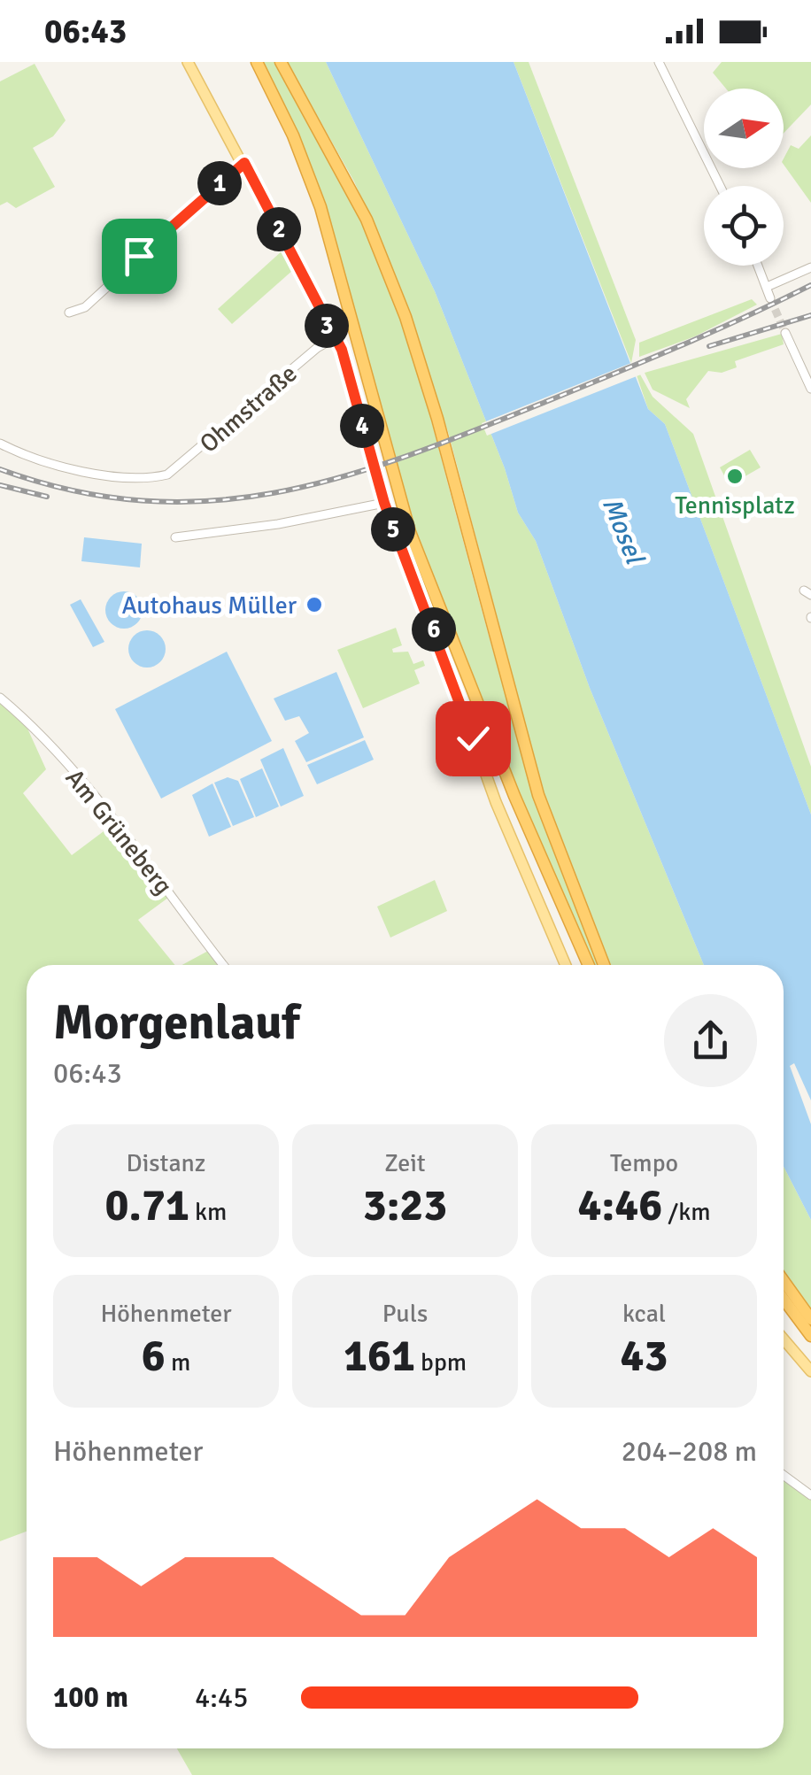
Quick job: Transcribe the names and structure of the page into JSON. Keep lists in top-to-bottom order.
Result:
{
  "streets": {
    "street": ["Ohmstraße", "Am Grüneberg"]
  },
  "water": ["Mosel"],
  "places": ["Tennisplatz", "Autohaus Müller"],
  "north": "right",
  "page": {
    "status": "06:43",
    "pins": [
      "1",
      "2",
      "3",
      "4",
      "5",
      "6"
    ],
    "heading": ["Morgenlauf", "06:43"],
    "stats": [
      ["Distanz", "0.71 km"],
      ["Zeit", "3:23"],
      ["Tempo", "4:46 /km"],
      ["Höhenmeter", "6 m"],
      ["Puls", "161 bpm"],
      ["kcal", "43"]
    ],
    "chart": ["Höhenmeter", "204–208 m"],
    "list": [
      {
        "name": "100 m",
        "note": "4:45"
      }
    ]
  }
}
